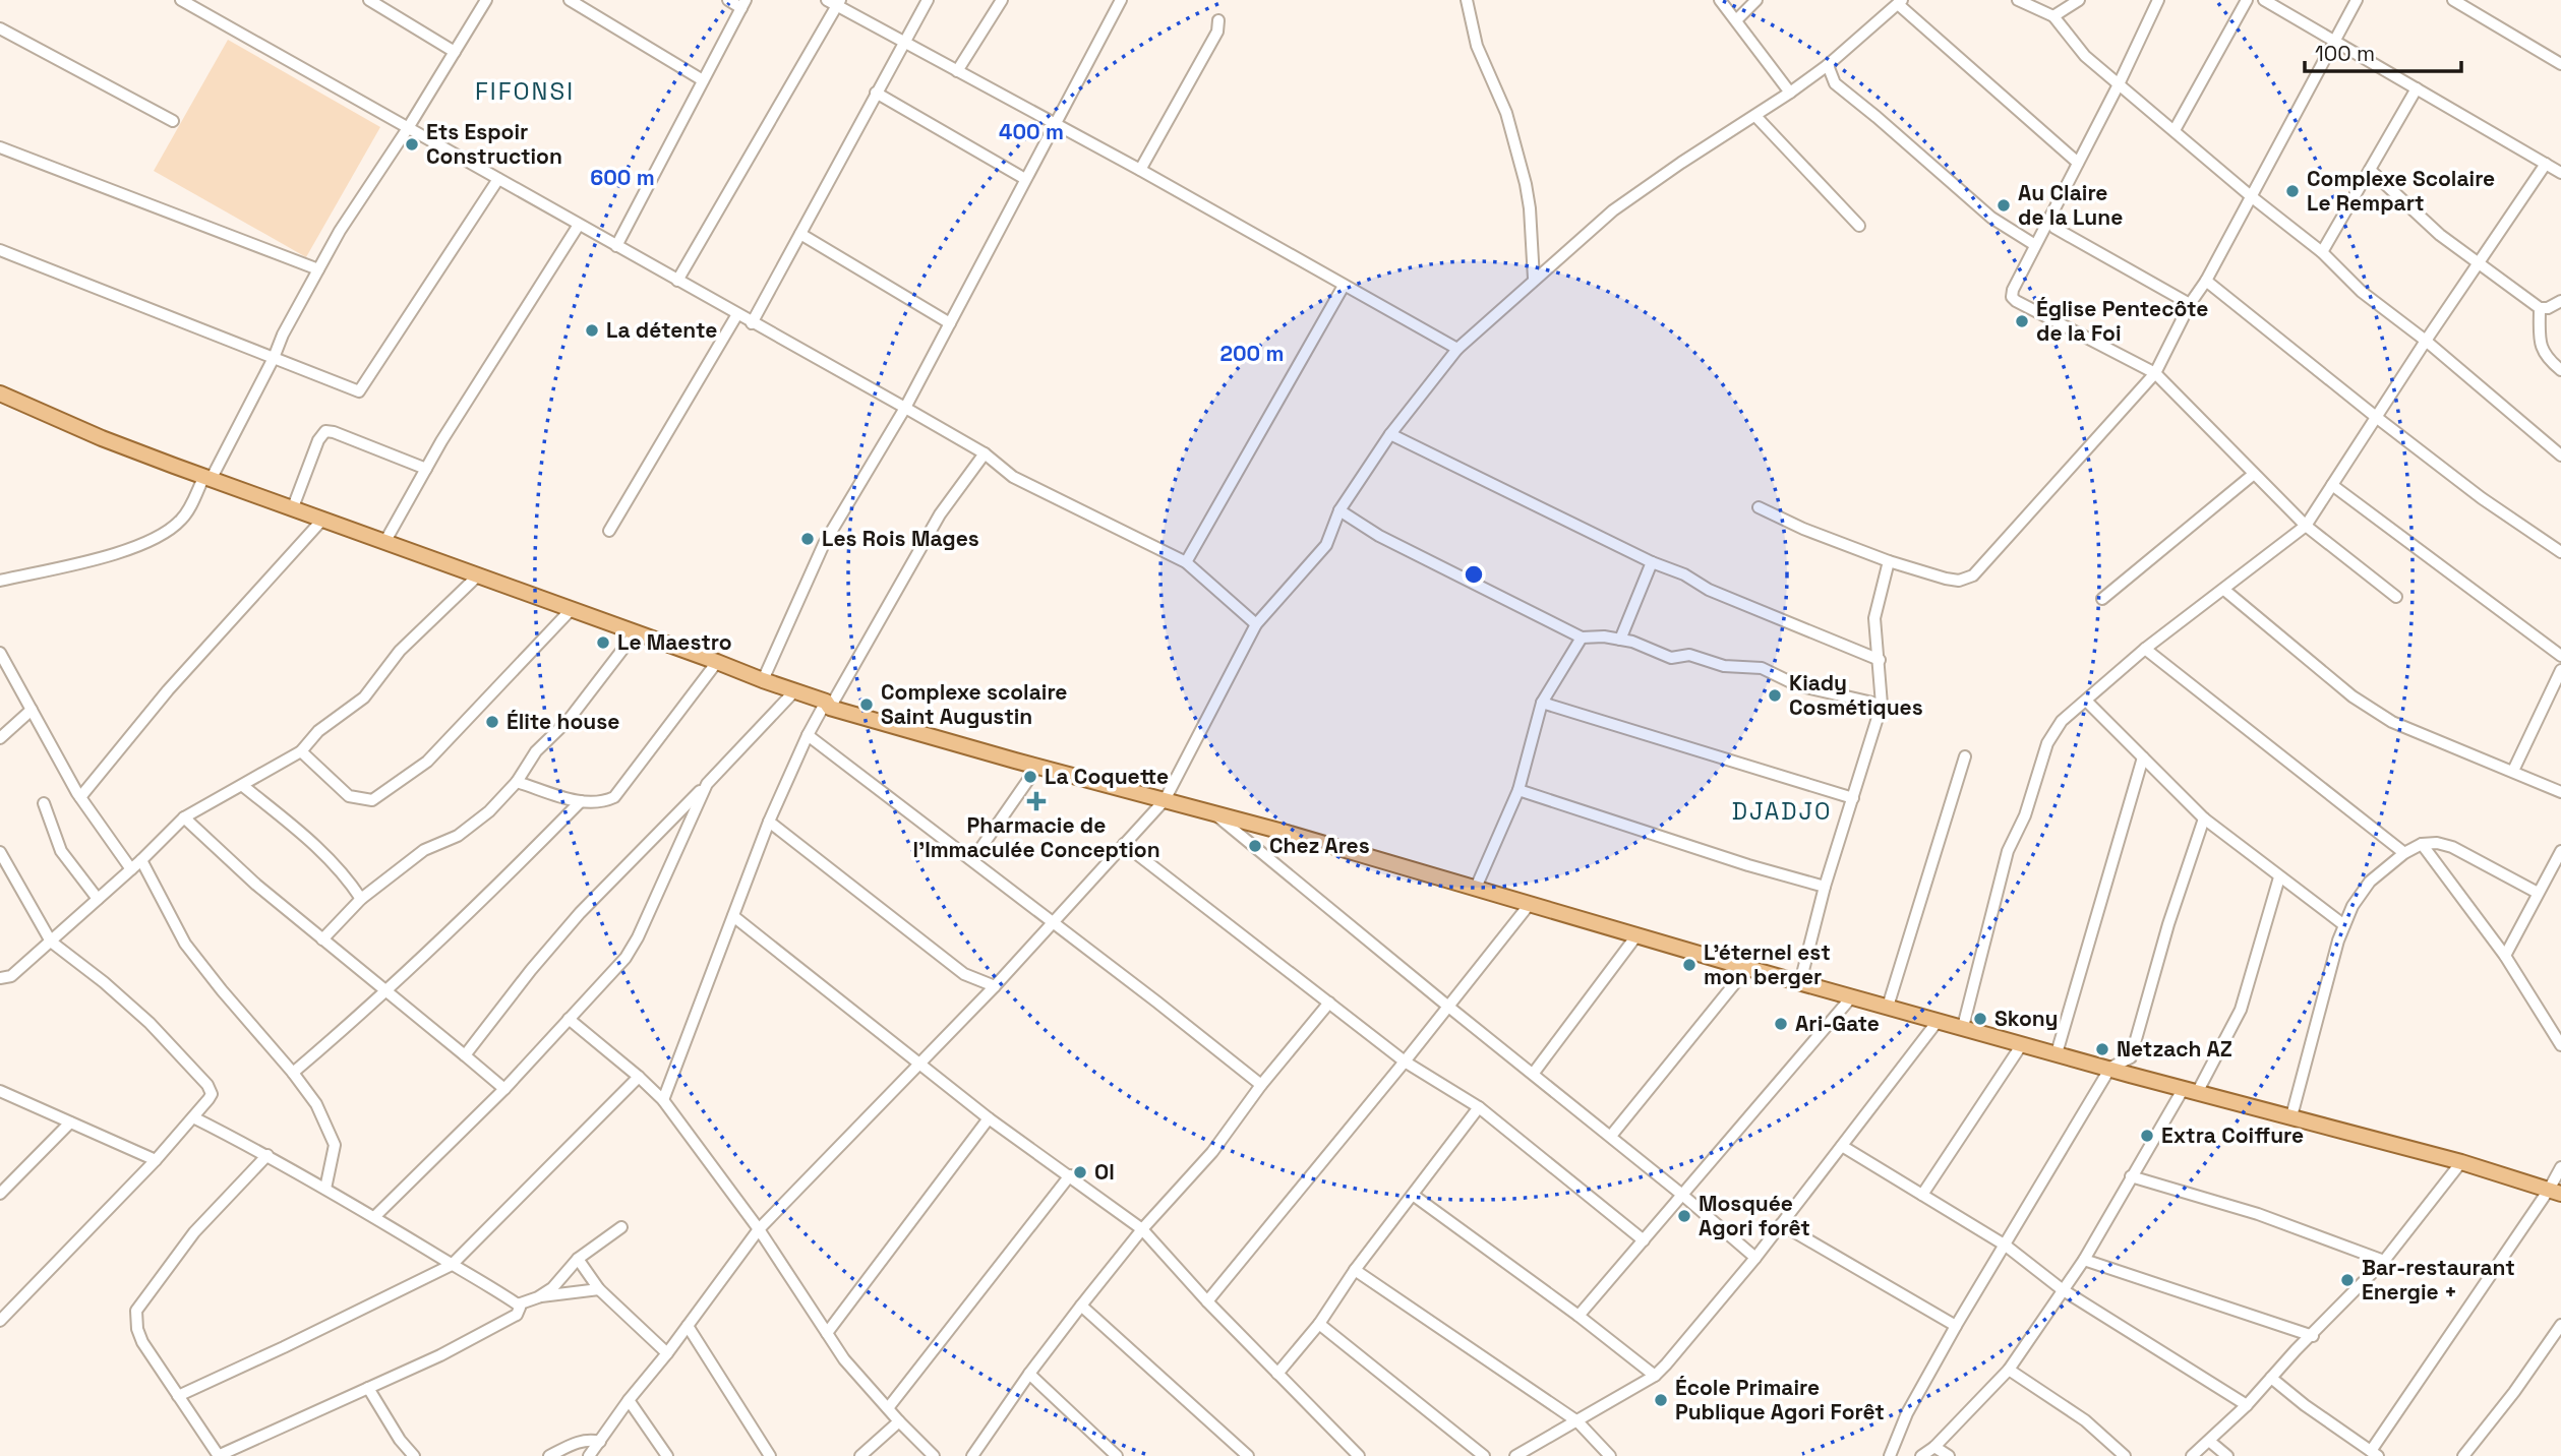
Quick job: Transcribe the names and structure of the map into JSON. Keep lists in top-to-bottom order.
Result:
{
  "districts": ["FIFONSI", "DJADJO"],
  "places": {
    "other": [
      "Ets Espoir Construction",
      "Complexe Scolaire Le Rempart",
      "Au Claire de la Lune",
      "Église Pentecôte de la Foi",
      "La détente",
      "Les Rois Mages",
      "Le Maestro",
      "Kiady Cosmétiques",
      "Complexe scolaire Saint Augustin",
      "Élite house",
      "La Coquette",
      "Chez Ares",
      "L'éternel est mon berger",
      "Skony",
      "Ari-Gate",
      "Netzach AZ",
      "Extra Coiffure",
      "Ol",
      "Mosquée Agori forêt",
      "Bar-restaurant Energie +",
      "École Primaire Publique Agori Forêt"
    ],
    "health": ["Pharmacie de l'Immaculée Conception"]
  },
  "scale_bar": "100 m",
  "rings": ["400 m", "600 m", "200 m"]
}
